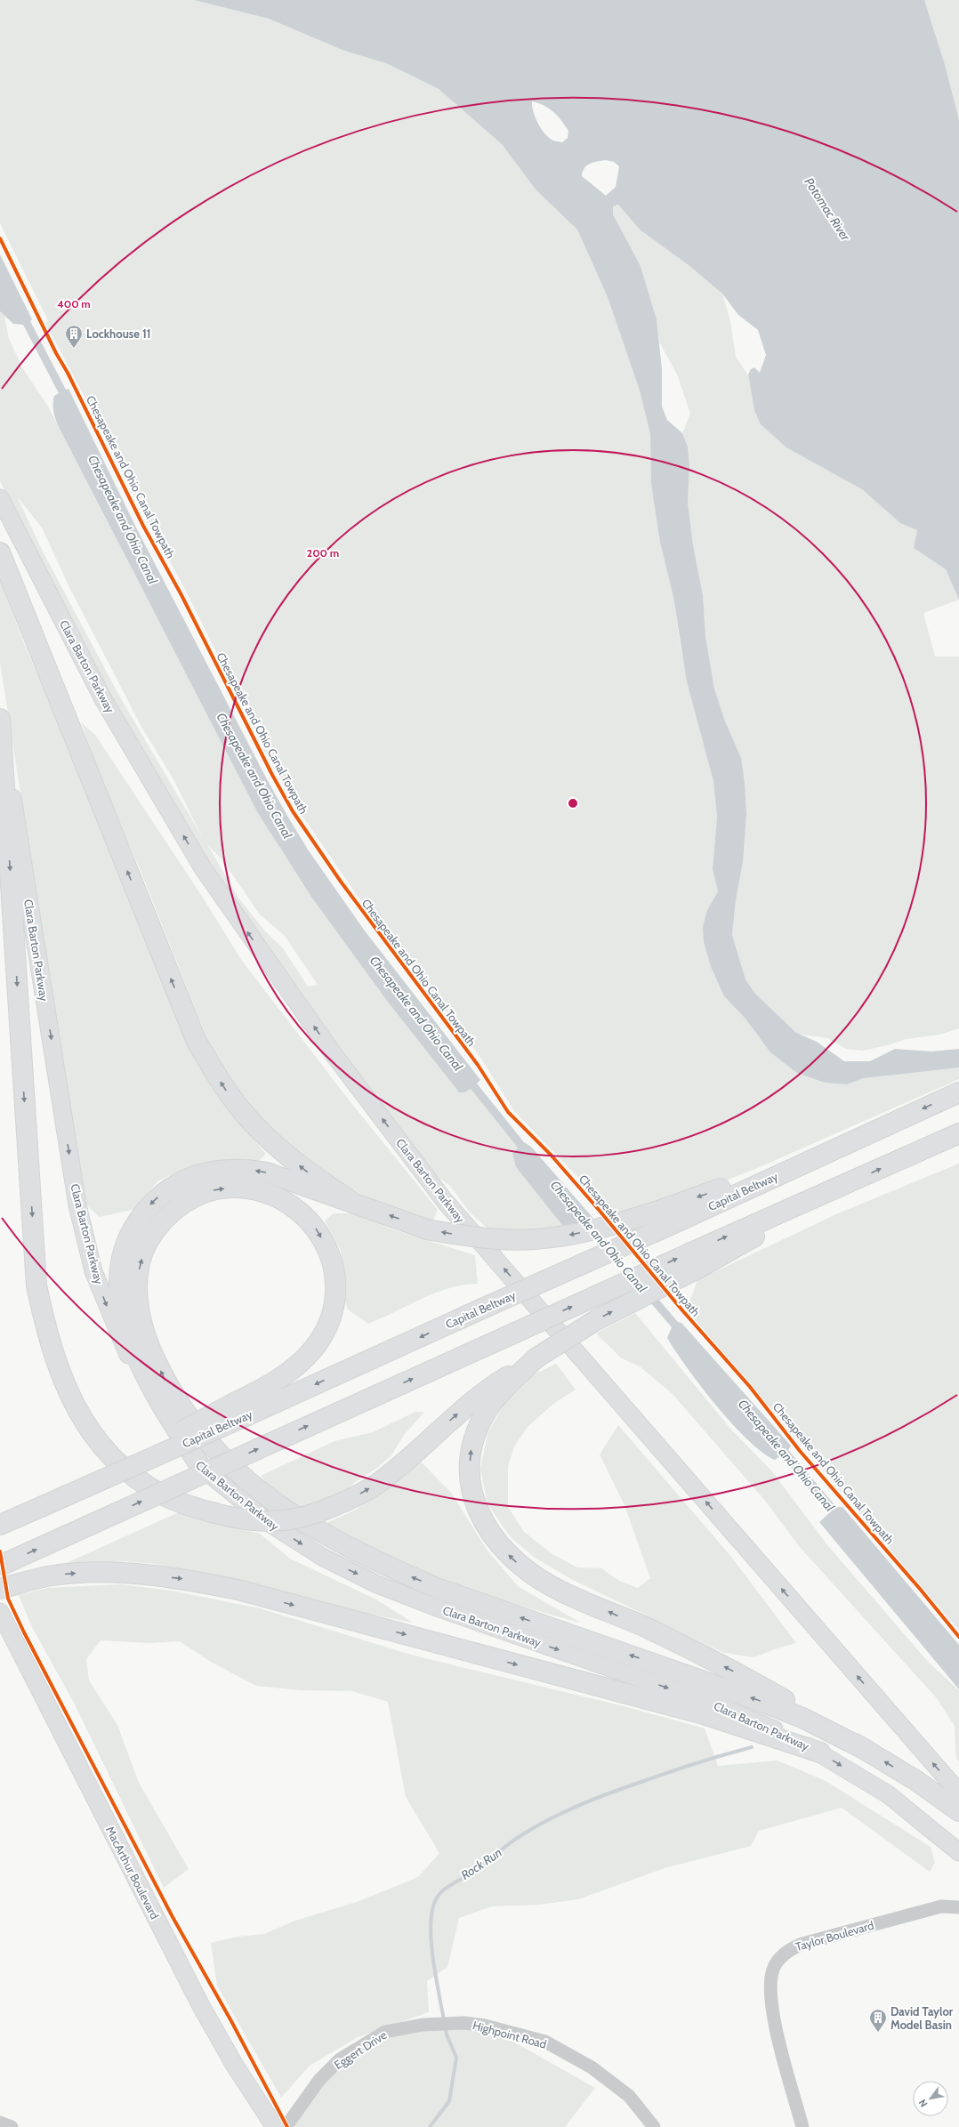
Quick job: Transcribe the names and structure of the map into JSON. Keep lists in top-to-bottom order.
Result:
{
  "streets": {
    "highway": ["Capital Beltway"],
    "main road": ["Clara Barton Parkway", "MacArthur Boulevard"],
    "street": ["Taylor Boulevard", "Highpoint Road", "Eggert Drive"],
    "cycle path": ["Chesapeake and Ohio Canal Towpath"]
  },
  "crossings": [
    ["Highpoint Road", "Eggert Drive"]
  ],
  "water": ["Potomac River", "Chesapeake and Ohio Canal", "Rock Run"],
  "places": {
    "building": ["Lockhouse 11", "David Taylor Model Basin"]
  },
  "north": "bottom left",
  "rings": ["400 m", "200 m"]
}
